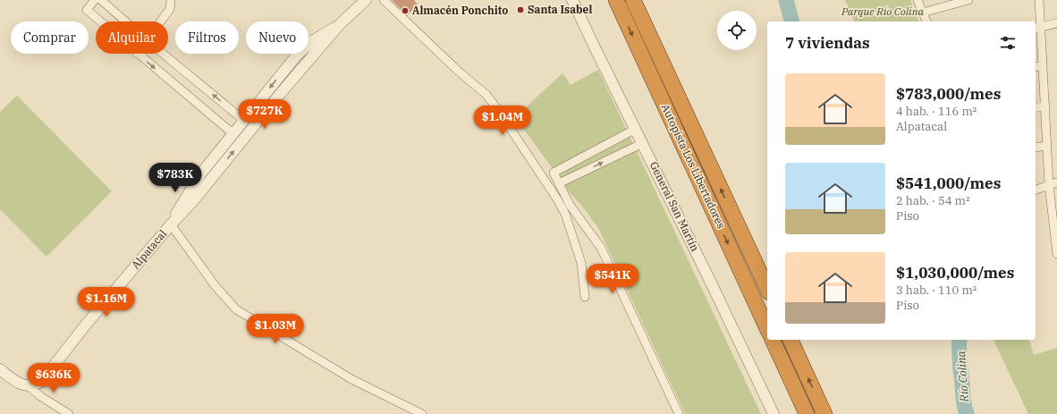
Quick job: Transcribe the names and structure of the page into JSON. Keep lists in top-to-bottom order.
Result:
{
  "streets": {
    "highway": ["Autopista Los Libertadores"],
    "street": ["General San Martín", "Alpatacal"]
  },
  "water": ["Río Colina"],
  "parks": ["Parque Río Colina"],
  "places": ["Santa Isabel", "Almacén Ponchito"],
  "page": {
    "chip": [
      "Comprar",
      "Alquilar",
      "Filtros",
      "Nuevo"
    ],
    "heading": "7 viviendas",
    "list": [
      {
        "name": "$783,000/mes",
        "note": "4 hab. · 116 m² · Alpatacal"
      },
      {
        "name": "$541,000/mes",
        "note": "2 hab. · 54 m² · Piso"
      },
      {
        "name": "$1,030,000/mes",
        "note": "3 hab. · 110 m² · Piso"
      }
    ],
    "price": [
      "$727K",
      "$1.04M",
      "$783K",
      "$541K",
      "$1.16M",
      "$1.03M",
      "$636K"
    ]
  }
}
